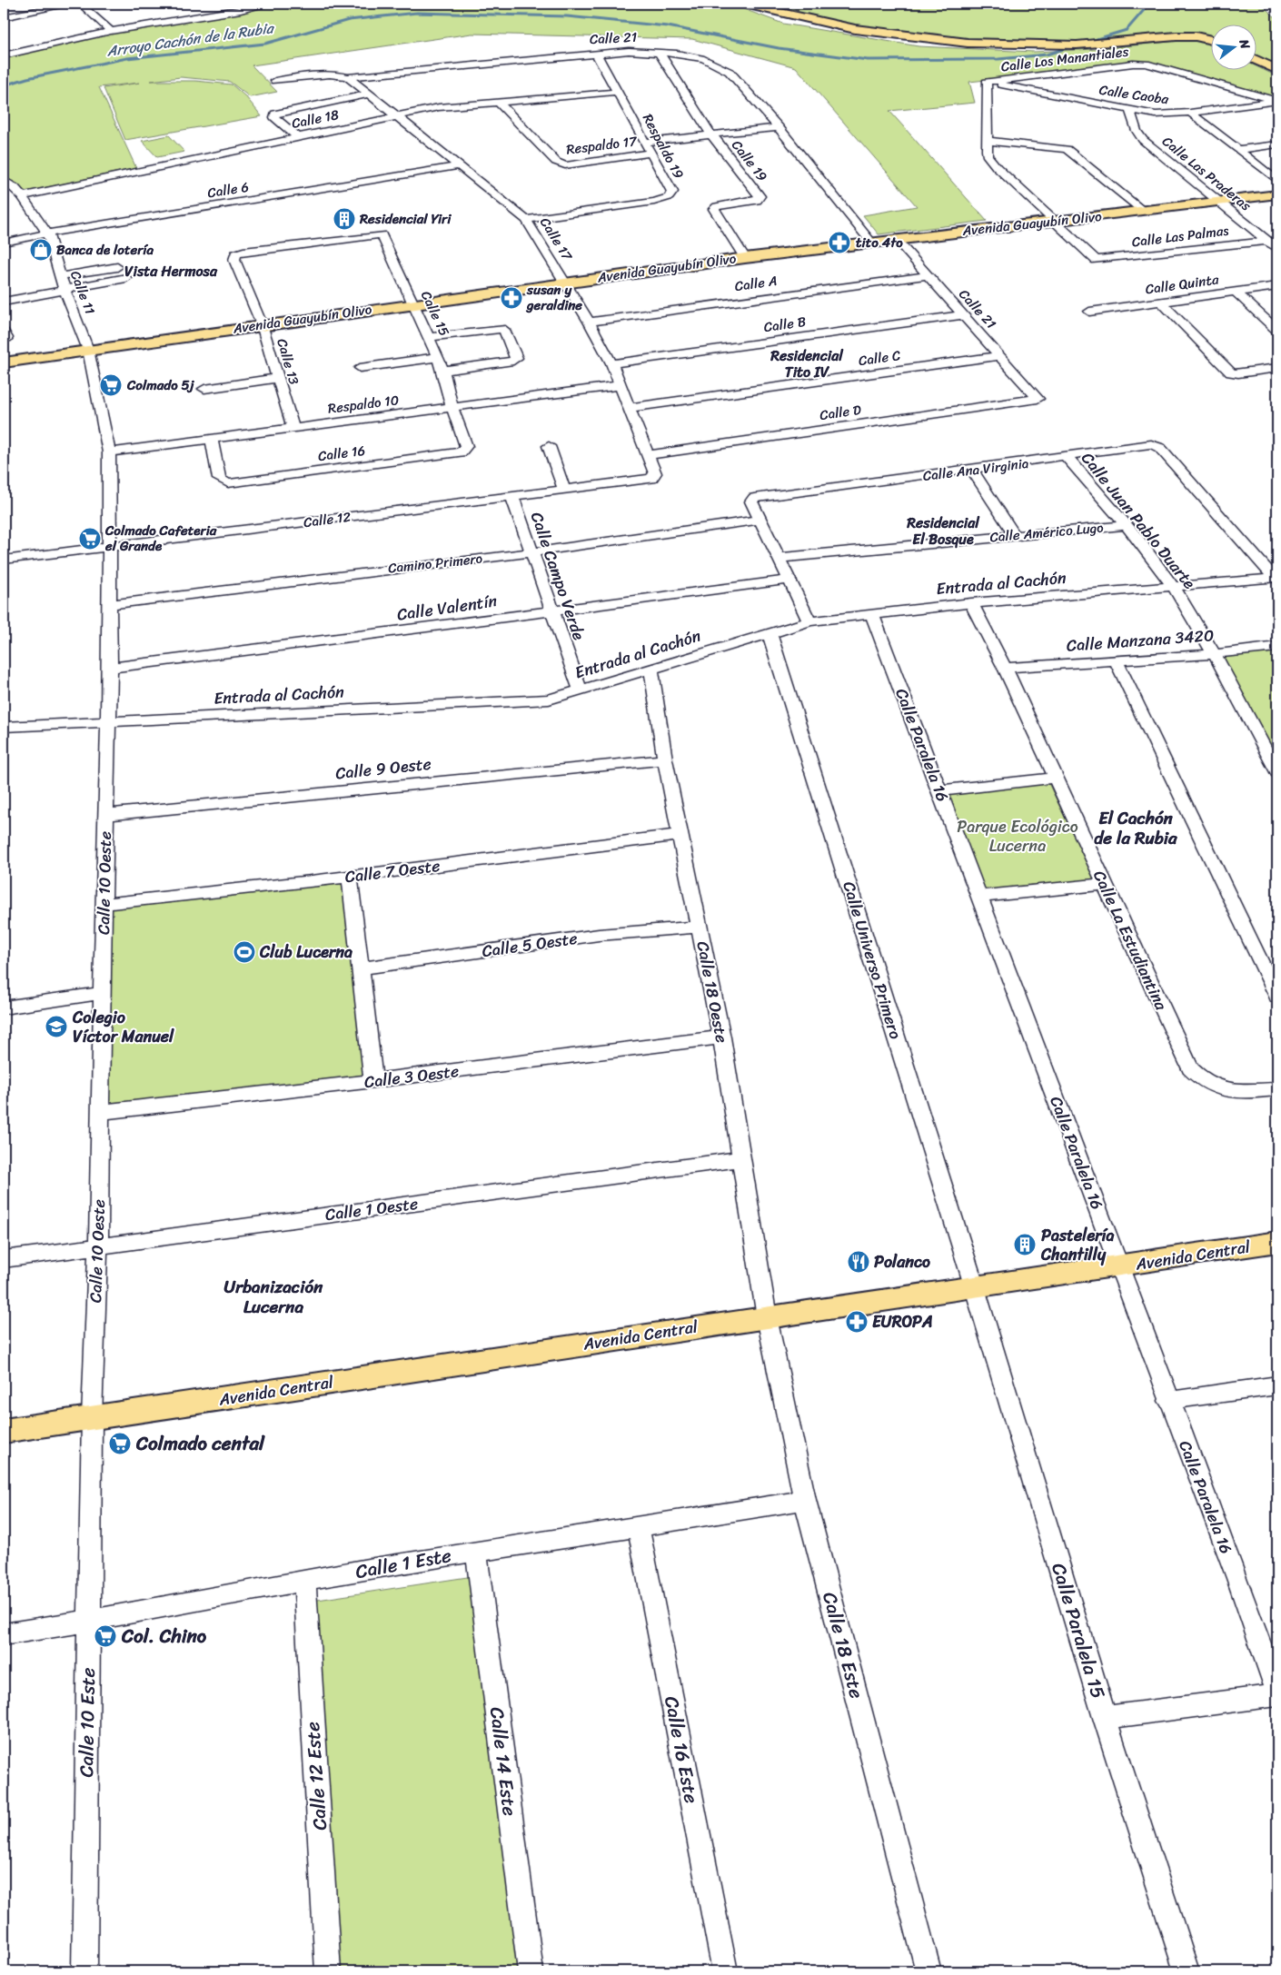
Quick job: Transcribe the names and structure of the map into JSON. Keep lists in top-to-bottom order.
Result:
{
  "streets": {
    "main road": ["Avenida Guayubín Olivo", "Avenida Central"],
    "street": [
      "Calle 21",
      "Calle Los Manantiales",
      "Calle Caoba",
      "Calle 18",
      "Respaldo 17",
      "Respaldo 19",
      "Calle 19",
      "Calle Las Praderas",
      "Calle 6",
      "Calle Las Palmas",
      "Calle 17",
      "Calle A",
      "Calle Quinta",
      "Calle 11",
      "Calle 15",
      "Calle B",
      "Calle C",
      "Calle 13",
      "Respaldo 10",
      "Calle D",
      "Calle 16",
      "Calle Ana Virginia",
      "Calle 12",
      "Calle Juan Pablo Duarte",
      "Calle Américo Lugo",
      "Camino Primero",
      "Calle Campo Verde",
      "Entrada al Cachón",
      "Calle Valentín",
      "Calle Manzana 3420",
      "Calle Paralela 16",
      "Calle 9 Oeste",
      "Calle 7 Oeste",
      "Calle 10 Oeste",
      "Calle La Estudiantina",
      "Calle 5 Oeste",
      "Calle Universo Primero",
      "Calle 18 Oeste",
      "Calle 3 Oeste",
      "Calle 1 Oeste",
      "Calle 1 Este",
      "Calle Paralela 15",
      "Calle 18 Este",
      "Calle 10 Este",
      "Calle 16 Este",
      "Calle 14 Este",
      "Calle 12 Este"
    ]
  },
  "crossings": [
    ["Calle 21", "Respaldo 19"],
    ["Calle 21", "Calle 19"],
    ["Calle 21", "Avenida Guayubín Olivo"],
    ["Calle 21", "Calle 17"],
    ["Calle 21", "Calle A"],
    ["Calle 21", "Calle B"],
    ["Calle 21", "Calle C"],
    ["Calle 21", "Calle D"],
    ["Calle Los Manantiales", "Calle Caoba"],
    ["Calle Caoba", "Calle Las Praderas"],
    ["Calle 18", "Respaldo 17"],
    ["Calle 18", "Respaldo 19"],
    ["Calle 18", "Calle 17"],
    ["Calle 18", "Calle 11"],
    ["Respaldo 17", "Respaldo 19"],
    ["Respaldo 19", "Calle 17"],
    ["Calle 19", "Avenida Guayubín Olivo"],
    ["Calle Las Praderas", "Avenida Guayubín Olivo"],
    ["Calle Las Praderas", "Calle Las Palmas"],
    ["Calle 6", "Calle 17"],
    ["Calle 6", "Calle 11"],
    ["Avenida Guayubín Olivo", "Calle 17"],
    ["Avenida Guayubín Olivo", "Calle 11"],
    ["Avenida Guayubín Olivo", "Calle 15"],
    ["Avenida Guayubín Olivo", "Calle 13"],
    ["Avenida Guayubín Olivo", "Calle 10 Oeste"],
    ["Calle 17", "Calle A"],
    ["Calle 17", "Calle B"],
    ["Calle 17", "Calle C"],
    ["Calle 17", "Respaldo 10"],
    ["Calle 17", "Calle D"],
    ["Calle 17", "Calle 12"],
    ["Calle 11", "Calle 10 Oeste"],
    ["Calle 15", "Calle 13"],
    ["Calle 15", "Respaldo 10"],
    ["Calle 15", "Calle 16"],
    ["Calle 13", "Respaldo 10"],
    ["Respaldo 10", "Calle 16"],
    ["Respaldo 10", "Calle 10 Oeste"],
    ["Calle Ana Virginia", "Calle Juan Pablo Duarte"],
    ["Calle Ana Virginia", "Calle Américo Lugo"],
    ["Calle Ana Virginia", "Camino Primero"],
    ["Calle Ana Virginia", "Entrada al Cachón"],
    ["Calle Ana Virginia", "Calle Valentín"],
    ["Calle 12", "Calle Campo Verde"],
    ["Calle 12", "Calle 10 Oeste"],
    ["Calle Juan Pablo Duarte", "Calle Américo Lugo"],
    ["Calle Juan Pablo Duarte", "Entrada al Cachón"],
    ["Calle Juan Pablo Duarte", "Calle Manzana 3420"],
    ["Camino Primero", "Calle Campo Verde"],
    ["Camino Primero", "Calle 10 Oeste"],
    ["Calle Campo Verde", "Entrada al Cachón"],
    ["Calle Campo Verde", "Calle Valentín"],
    ["Entrada al Cachón", "Calle Paralela 16"],
    ["Entrada al Cachón", "Calle 10 Oeste"],
    ["Entrada al Cachón", "Calle La Estudiantina"],
    ["Entrada al Cachón", "Calle Universo Primero"],
    ["Entrada al Cachón", "Calle 18 Oeste"],
    ["Calle Valentín", "Calle 10 Oeste"],
    ["Calle Manzana 3420", "Calle La Estudiantina"],
    ["Calle Paralela 16", "Avenida Central"],
    ["Calle 9 Oeste", "Calle 10 Oeste"],
    ["Calle 9 Oeste", "Calle 18 Oeste"],
    ["Calle 7 Oeste", "Calle 10 Oeste"],
    ["Calle 7 Oeste", "Calle 18 Oeste"],
    ["Calle 10 Oeste", "Calle 3 Oeste"],
    ["Calle 10 Oeste", "Calle 1 Oeste"],
    ["Calle 10 Oeste", "Avenida Central"],
    ["Calle 10 Oeste", "Calle 10 Este"],
    ["Calle 5 Oeste", "Calle 18 Oeste"],
    ["Calle Universo Primero", "Avenida Central"],
    ["Calle Universo Primero", "Calle Paralela 15"],
    ["Calle 18 Oeste", "Calle 3 Oeste"],
    ["Calle 18 Oeste", "Calle 1 Oeste"],
    ["Calle 18 Oeste", "Avenida Central"],
    ["Calle 18 Oeste", "Calle 18 Este"],
    ["Avenida Central", "Calle Paralela 15"],
    ["Avenida Central", "Calle 18 Este"],
    ["Avenida Central", "Calle 10 Este"],
    ["Calle 1 Este", "Calle 18 Este"],
    ["Calle 1 Este", "Calle 10 Este"],
    ["Calle 1 Este", "Calle 16 Este"],
    ["Calle 1 Este", "Calle 14 Este"],
    ["Calle 1 Este", "Calle 12 Este"]
  ],
  "districts": [
    "Vista Hermosa",
    "Residencial Tito IV",
    "Residencial El Bosque",
    "El Cachón de la Rubia",
    "Urbanización Lucerna"
  ],
  "water": ["Arroyo Cachón de la Rubia"],
  "parks": ["Parque Ecológico Lucerna"],
  "places": {
    "building": ["Residencial Yiri", "Pastelería Chantilly"],
    "pharmacy": ["tito 4to", "susan y geraldine", "EUROPA"],
    "shop": ["Banca de lotería"],
    "supermarket": [
      "Colmado 5j",
      "Colmado Cafeteria el Grande",
      "Colmado cental",
      "Col. Chino"
    ],
    "sports": ["Club Lucerna"],
    "school or university": ["Colegio Víctor Manuel"],
    "restaurant": ["Polanco"]
  },
  "north": "right"
}
